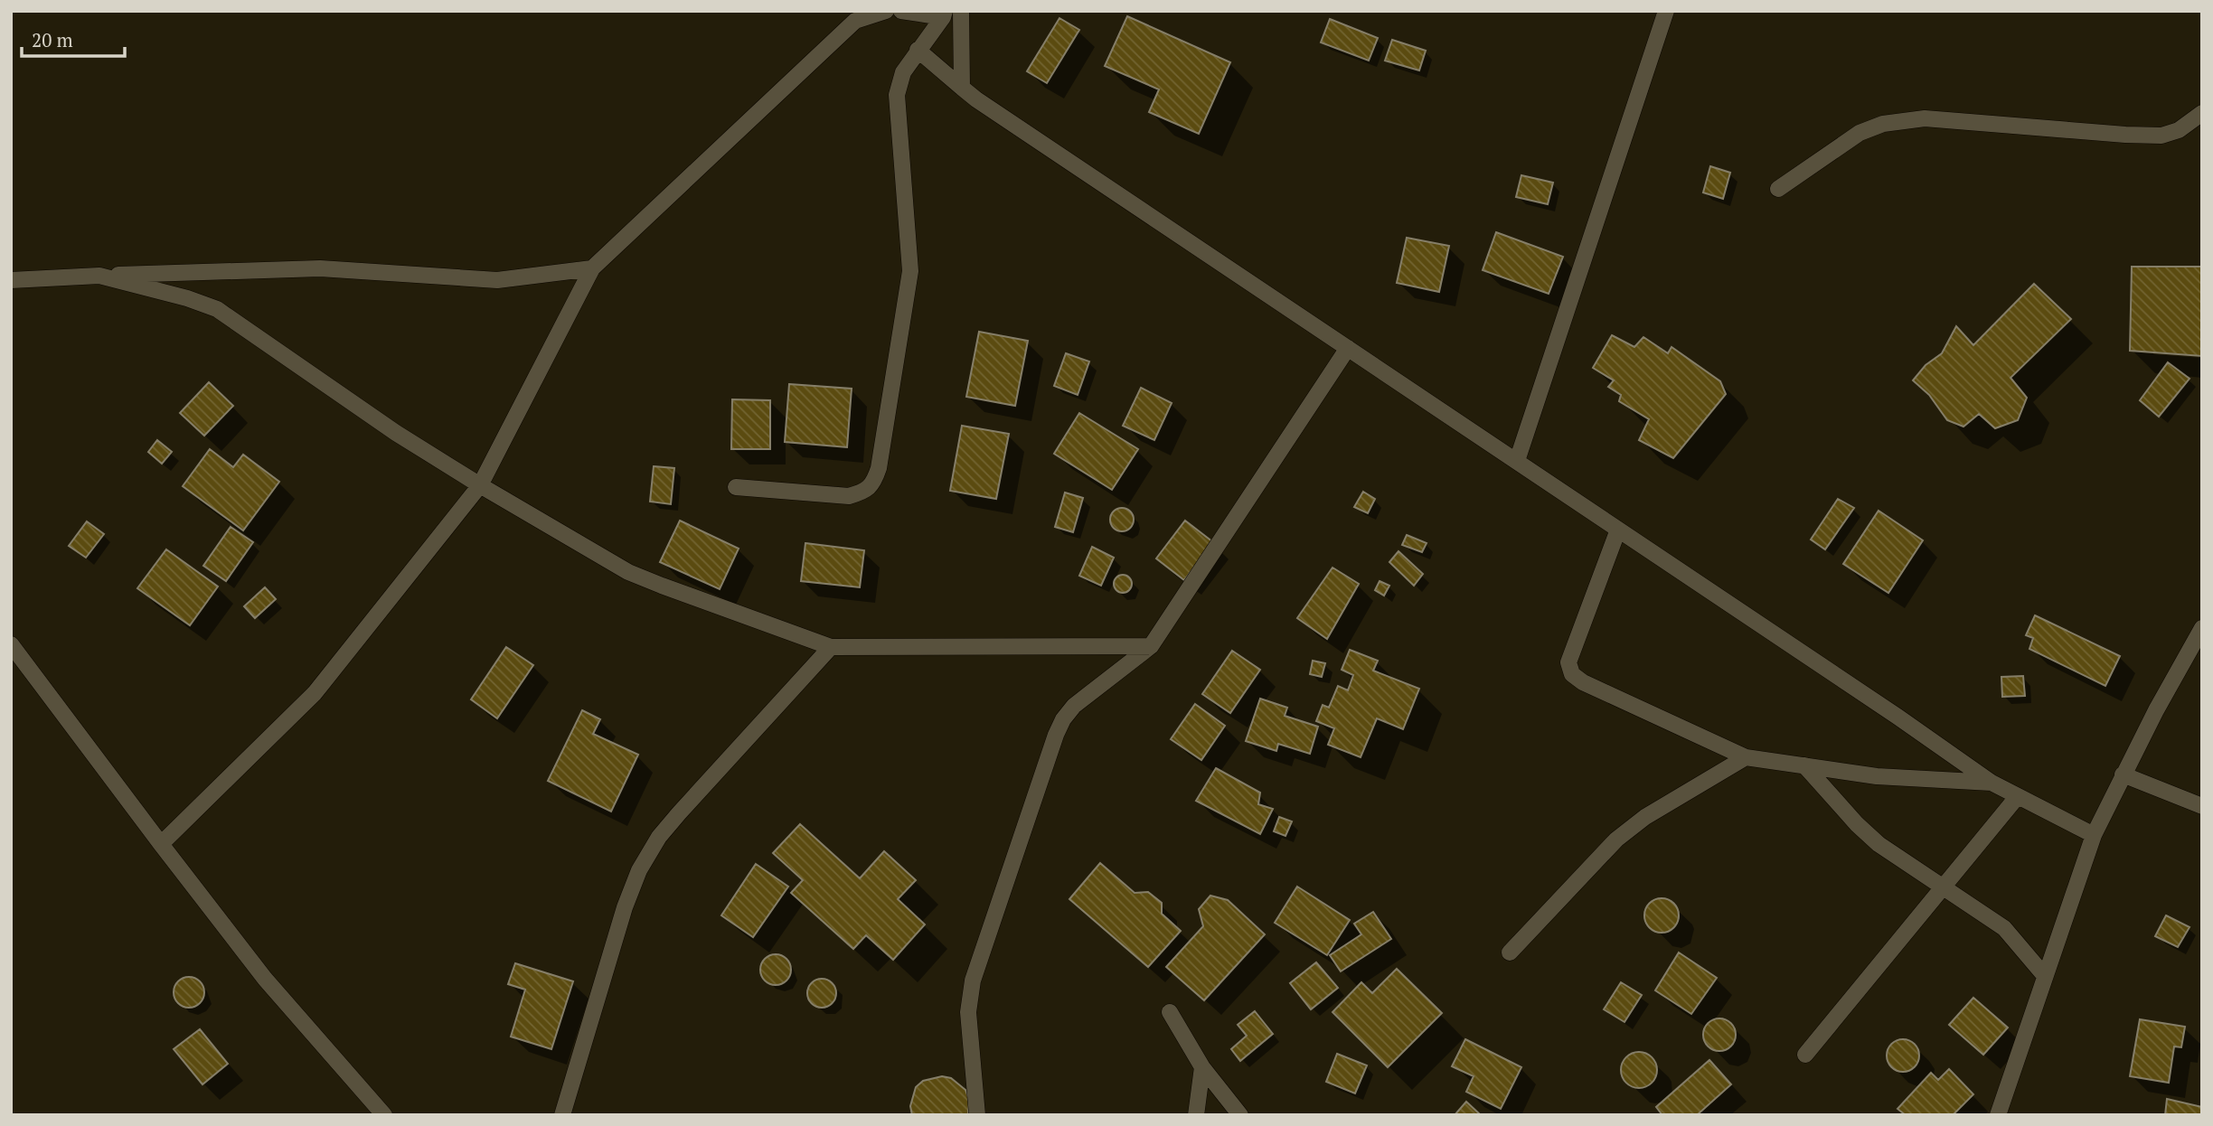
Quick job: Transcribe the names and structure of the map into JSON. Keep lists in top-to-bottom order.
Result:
{
  "scale_bar": "20 m"
}
